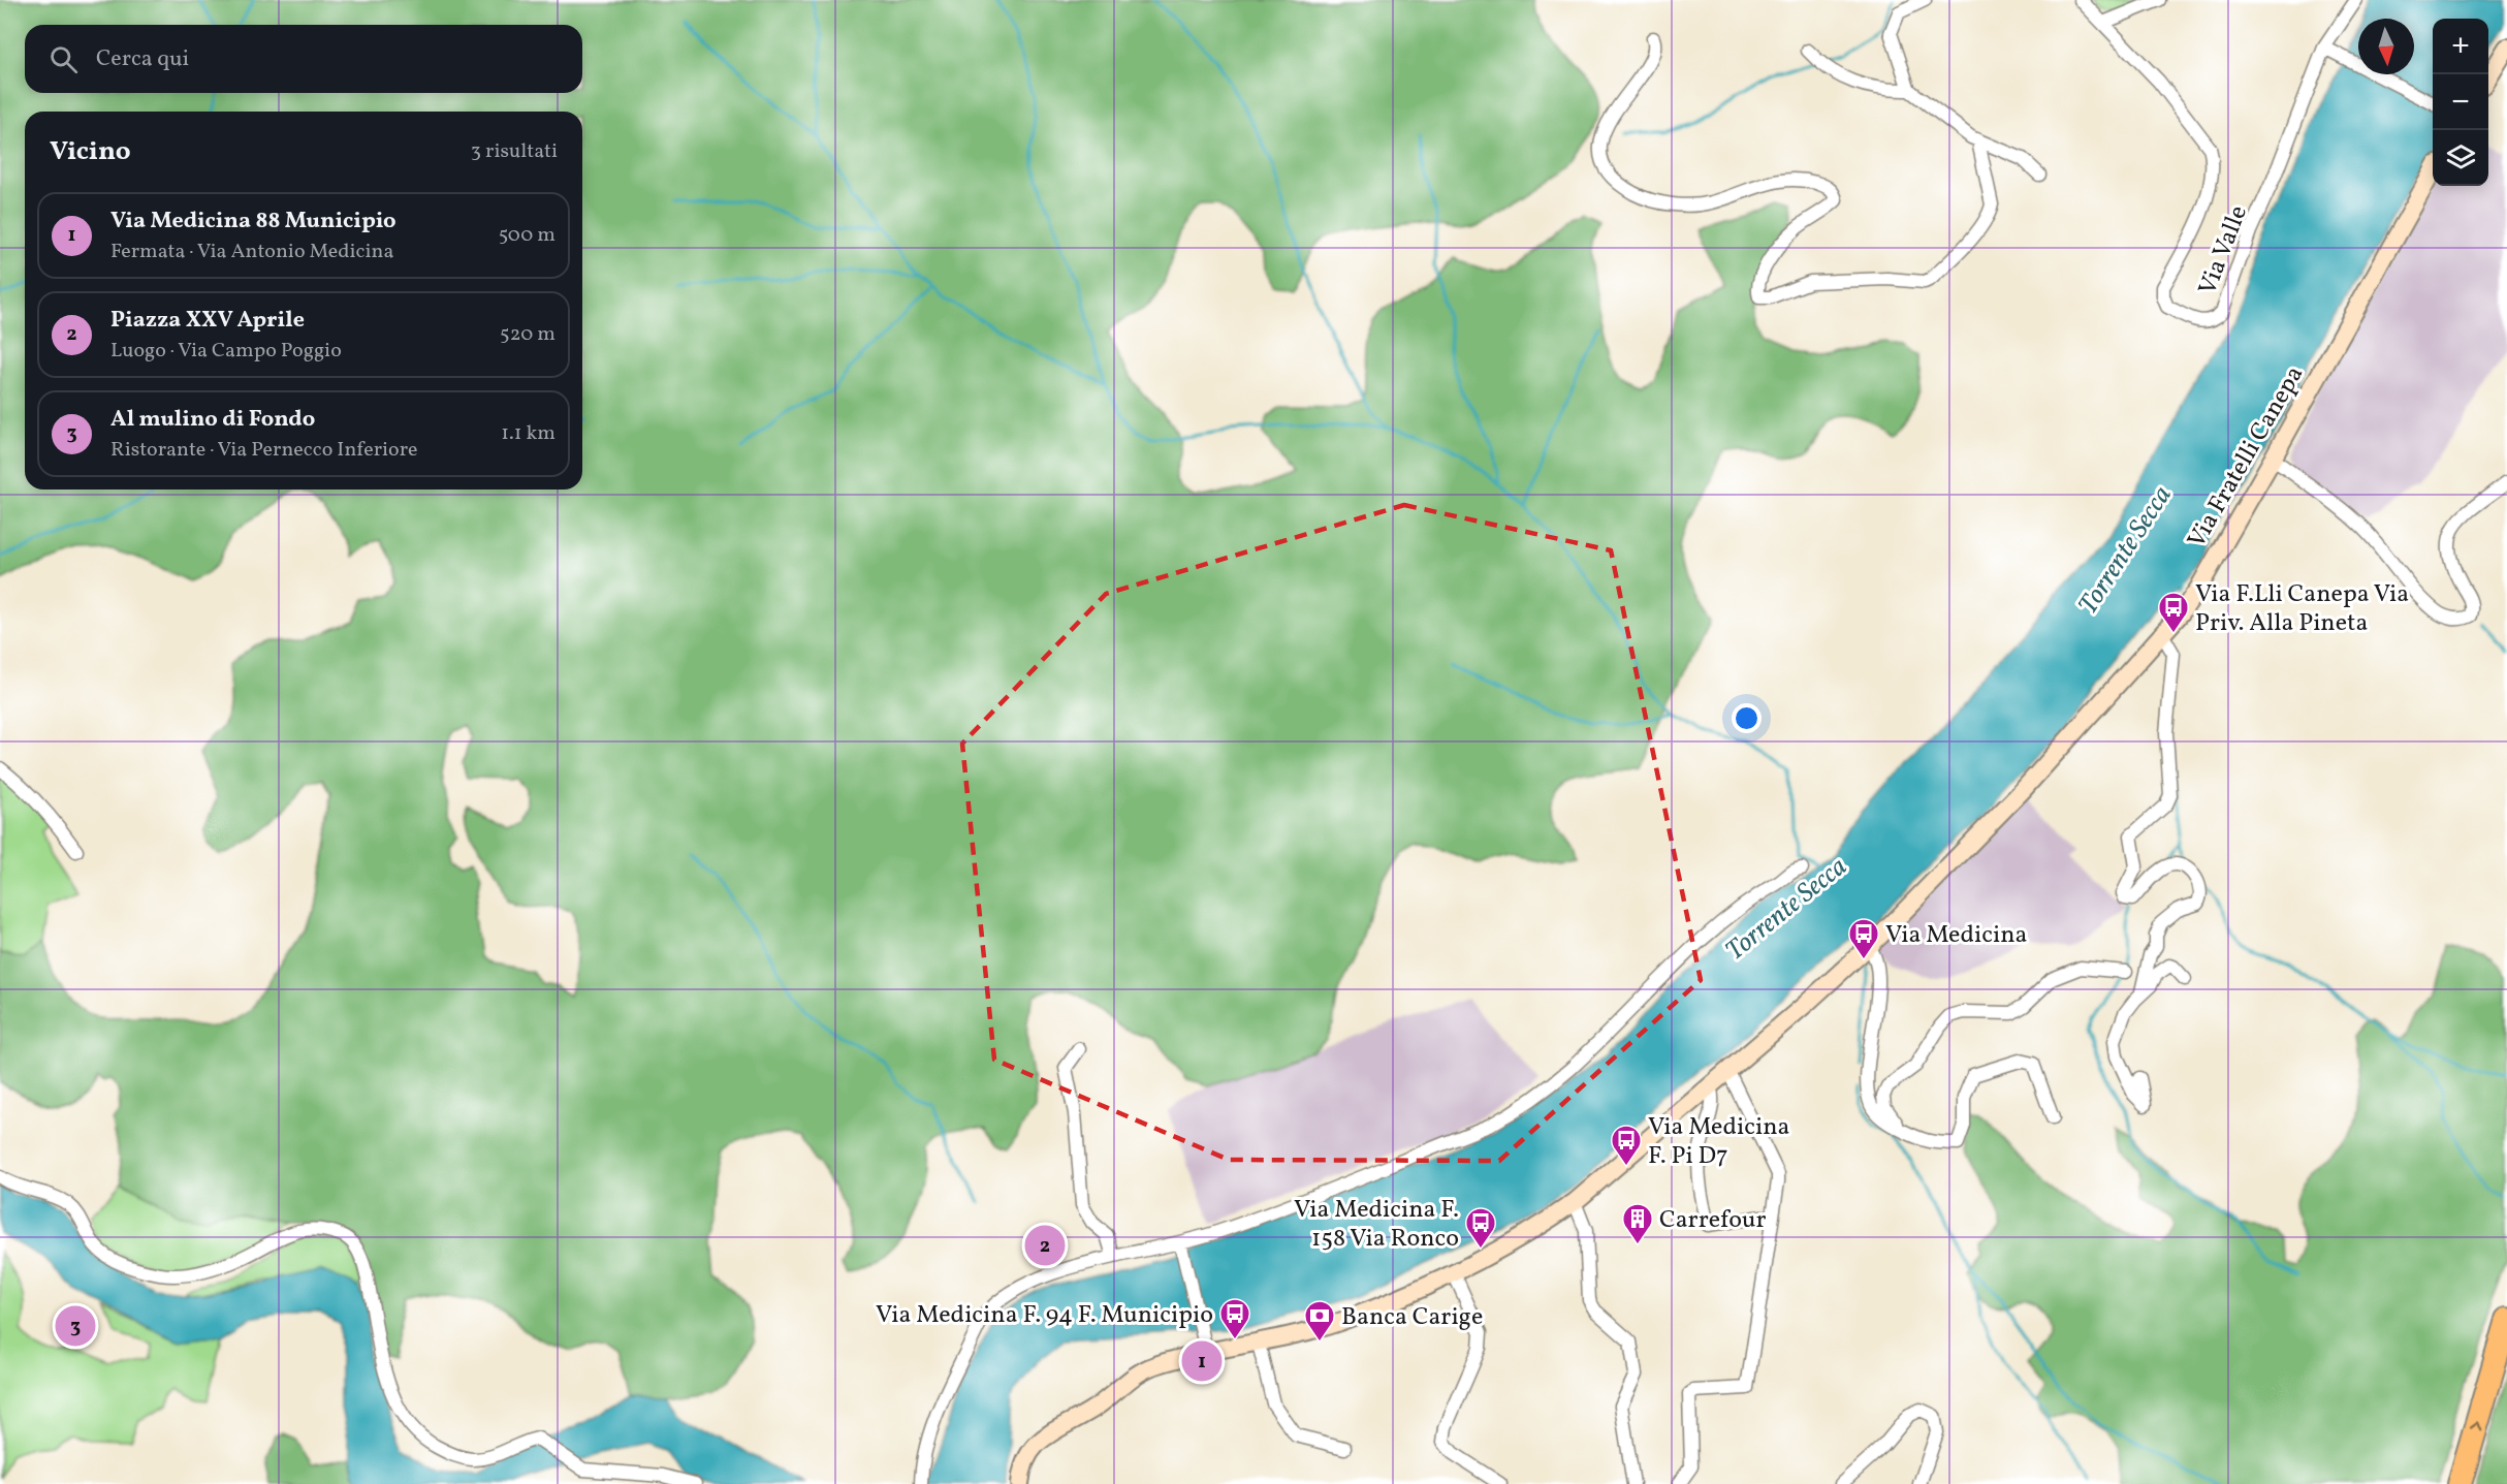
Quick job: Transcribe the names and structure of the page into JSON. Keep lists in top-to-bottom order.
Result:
{
  "streets": {
    "main road": ["Via Fratelli Canepa"],
    "street": ["Via Valle"]
  },
  "water": ["Torrente Secca"],
  "places": {
    "bus stop": [
      "Via F.Lli Canepa Via Priv. Alla Pineta",
      "Via Medicina",
      "Via Medicina F. Pi D7",
      "Via Medicina F. 158 Via Ronco",
      "Via Medicina F. 94 F. Municipio"
    ],
    "building": ["Carrefour"],
    "bank": ["Banca Carige"]
  },
  "north": "bottom",
  "page": {
    "map_buttons": ["+", "−"],
    "search": "Cerca qui",
    "heading": ["Vicino", "3 risultati"],
    "list": [
      {
        "mark": "1",
        "name": "Via Medicina 88 Municipio",
        "note": "Fermata · Via Antonio Medicina",
        "value": "500 m"
      },
      {
        "mark": "2",
        "name": "Piazza XXV Aprile",
        "note": "Luogo · Via Campo Poggio",
        "value": "520 m"
      },
      {
        "mark": "3",
        "name": "Al mulino di Fondo",
        "note": "Ristorante · Via Pernecco Inferiore",
        "value": "1.1 km"
      }
    ],
    "pins": ["2", "3", "1"]
  }
}
